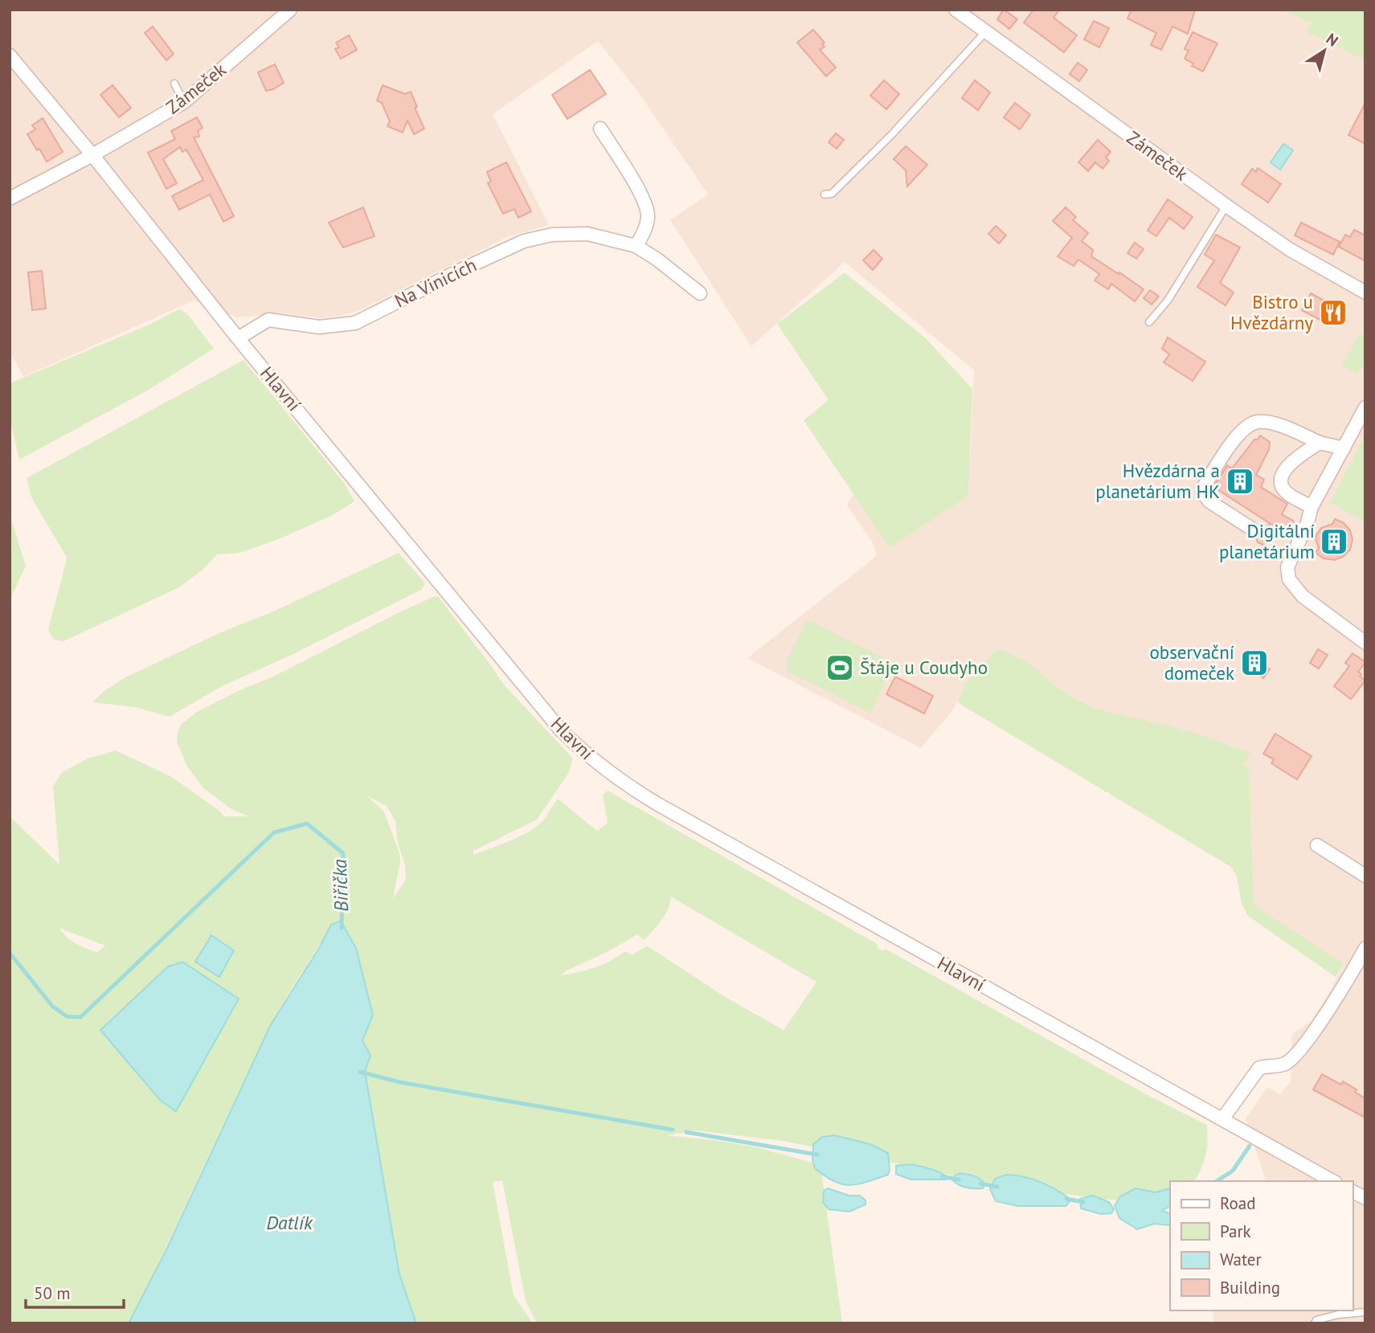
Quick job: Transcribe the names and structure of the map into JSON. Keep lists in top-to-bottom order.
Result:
{
  "streets": {
    "street": ["Zámeček", "Na Vinicích", "Hlavní"]
  },
  "crossings": [
    ["Zámeček", "Hlavní"],
    ["Na Vinicích", "Hlavní"]
  ],
  "water": ["Biřička", "Datlík"],
  "places": {
    "restaurant": ["Bistro u Hvězdárny"],
    "building": ["Hvězdárna a planetárium HK", "Digitální planetárium", "observační domeček"],
    "sports": ["Štáje u Coudyho"]
  },
  "legend": [
    "Road",
    "Park",
    "Water",
    "Building"
  ],
  "scale_bar": "50 m",
  "north": "top right"
}
